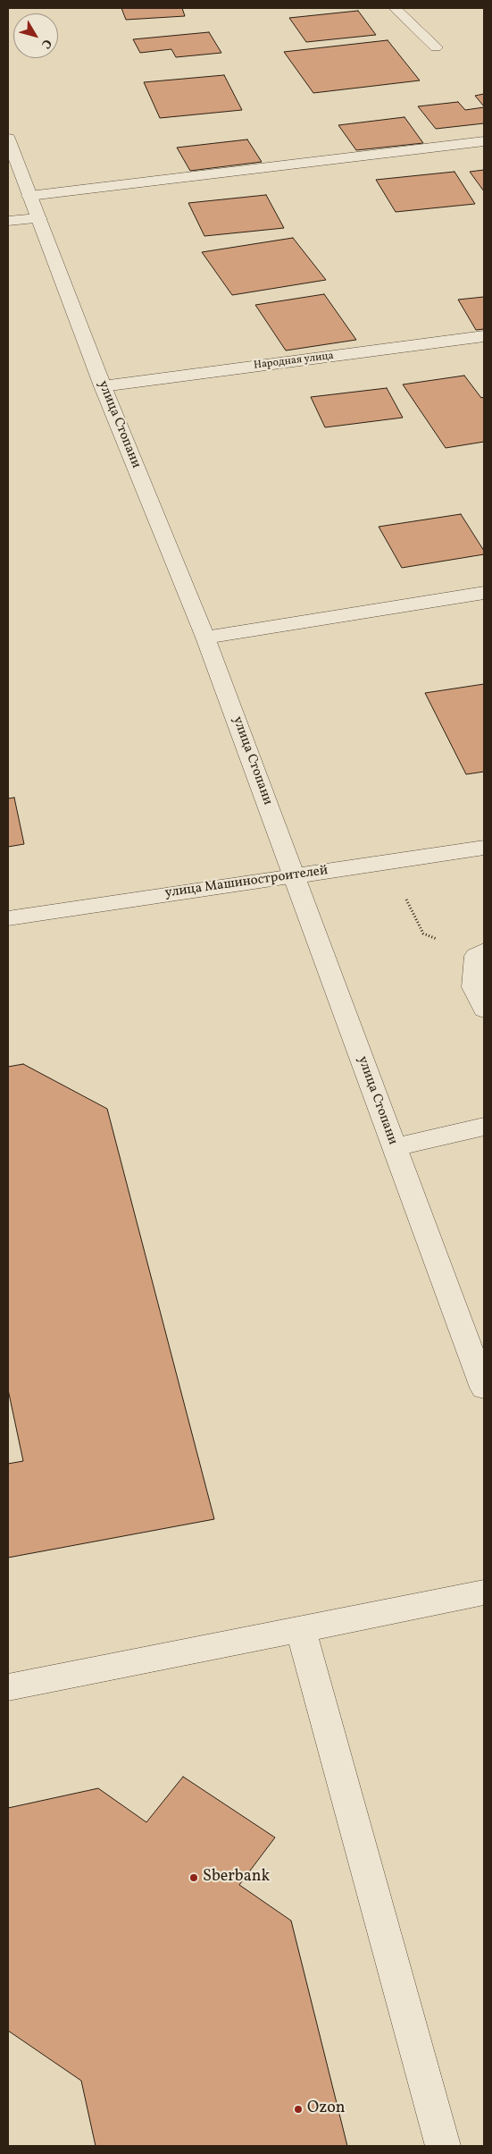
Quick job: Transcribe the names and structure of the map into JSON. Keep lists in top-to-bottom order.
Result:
{
  "streets": {
    "street": ["Народная улица", "улица Стопани", "улица Машиностроителей"]
  },
  "crossings": [
    ["Народная улица", "улица Стопани"],
    ["улица Стопани", "улица Машиностроителей"]
  ],
  "places": ["Sberbank", "Ozon"],
  "north": "bottom right"
}
